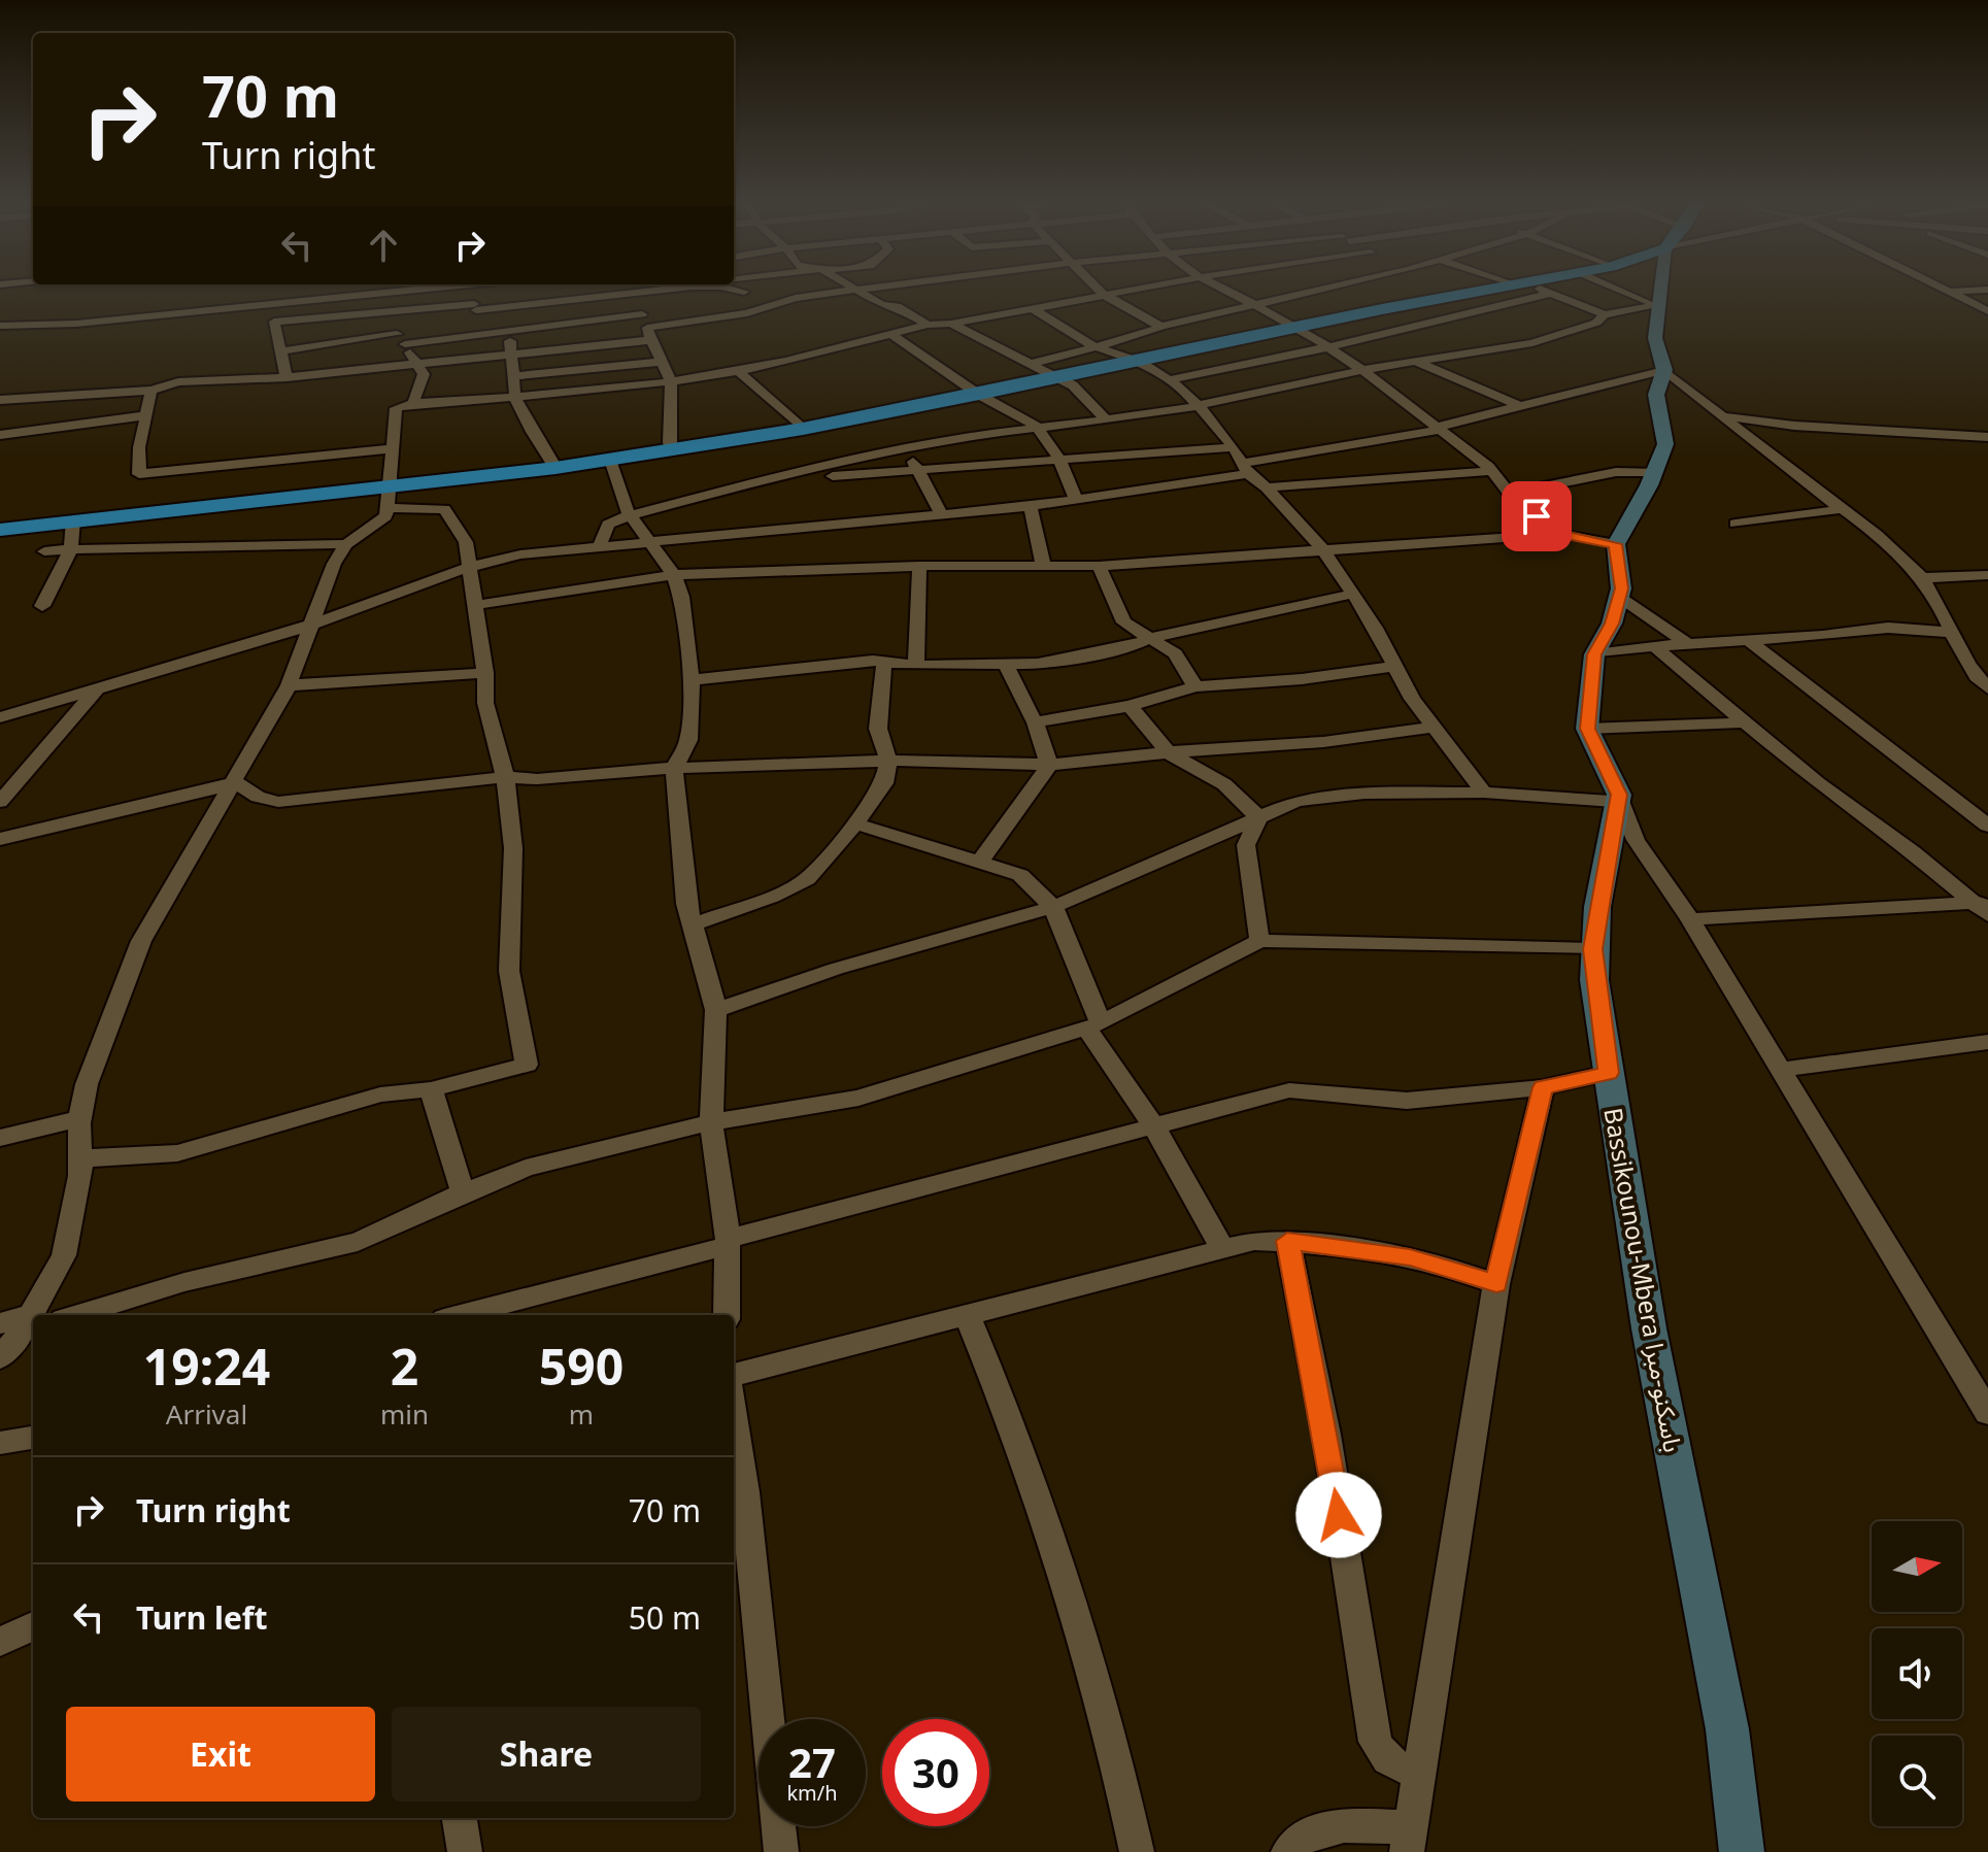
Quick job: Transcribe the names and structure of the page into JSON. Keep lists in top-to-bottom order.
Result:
{
  "streets": {
    "street": ["Bassikounou-Mbera باسكنو-مبرا"]
  },
  "north": "right",
  "page": {
    "turn": ["70 m", "Turn right"],
    "eta": [
      "19:24",
      "Arrival",
      "2",
      "min",
      "590",
      "m"
    ],
    "list": [
      {
        "name": "Turn right",
        "value": "70 m"
      },
      {
        "name": "Turn left",
        "value": "50 m"
      }
    ],
    "buttons": ["Exit", "Share"],
    "speed": "27 km/h",
    "limit": "30"
  }
}
